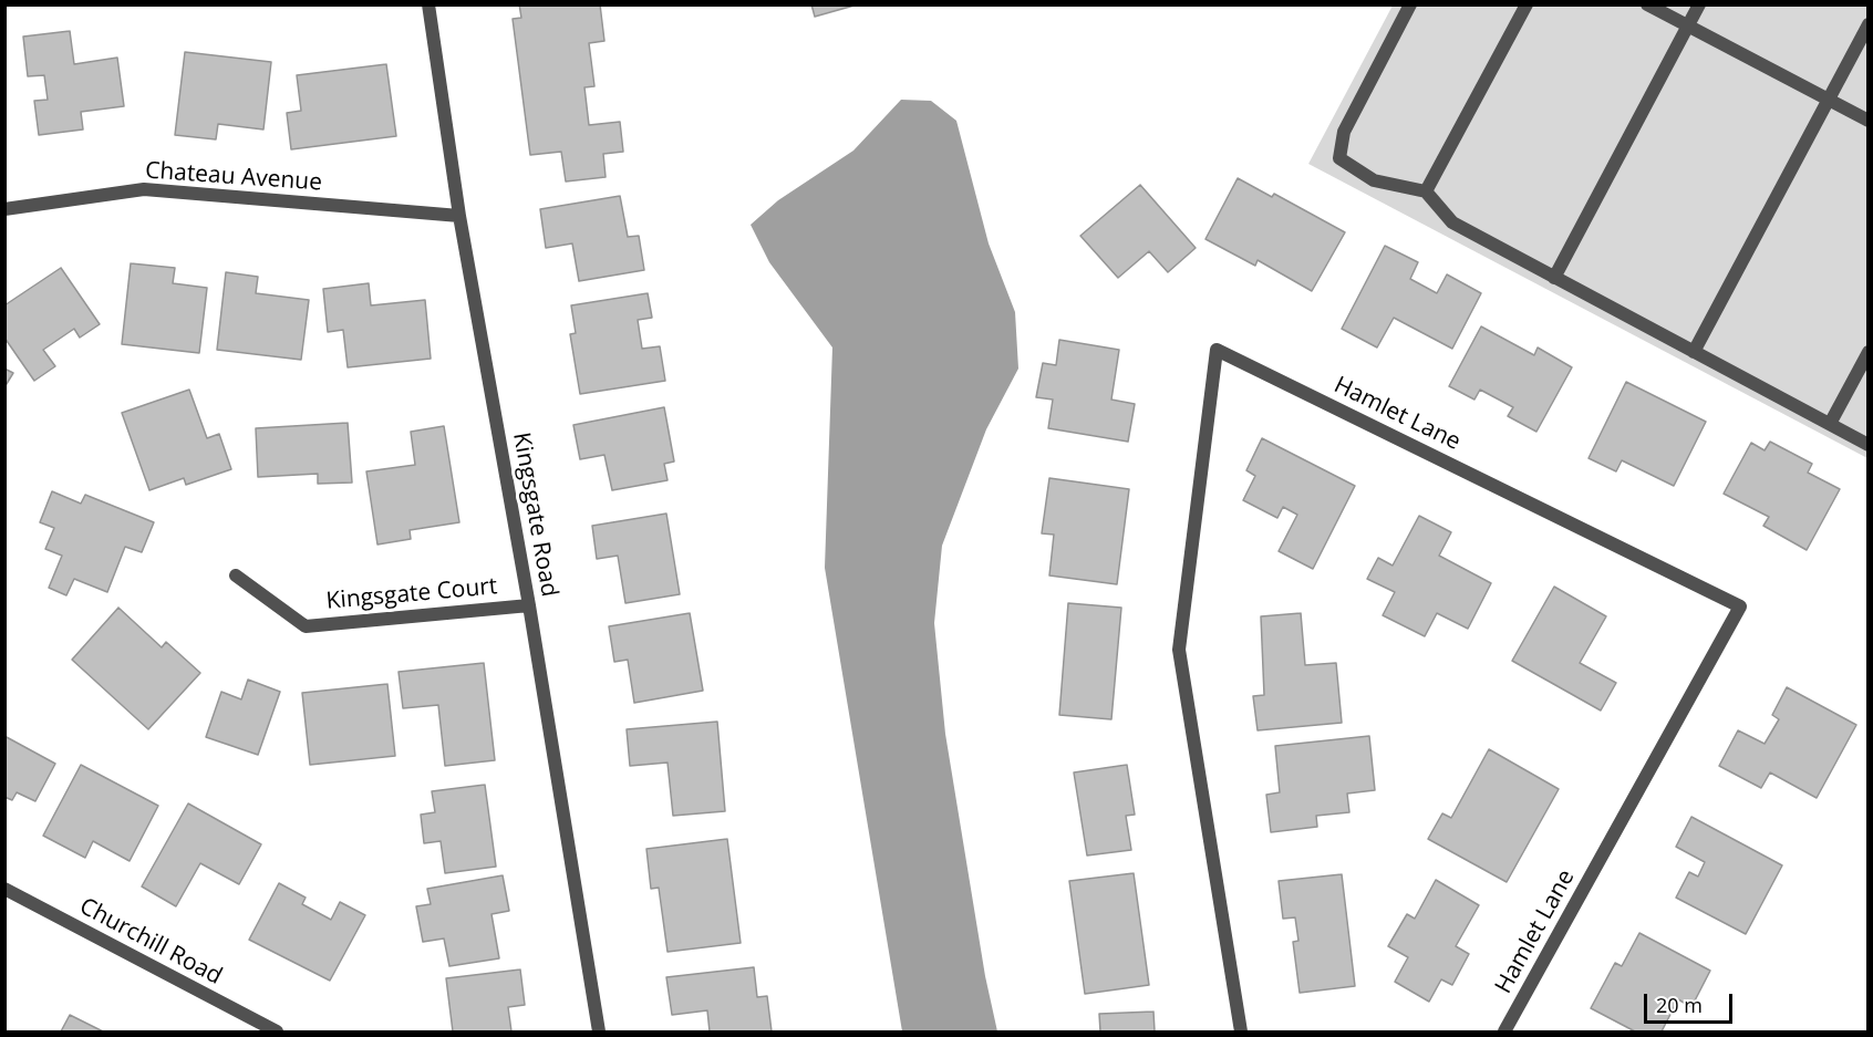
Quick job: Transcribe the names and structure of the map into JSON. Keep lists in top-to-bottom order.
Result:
{
  "streets": {
    "street": [
      "Chateau Avenue",
      "Hamlet Lane",
      "Kingsgate Road",
      "Kingsgate Court",
      "Churchill Road"
    ]
  },
  "crossings": [
    ["Chateau Avenue", "Kingsgate Road"],
    ["Kingsgate Road", "Kingsgate Court"]
  ],
  "scale_bar": "20 m"
}
